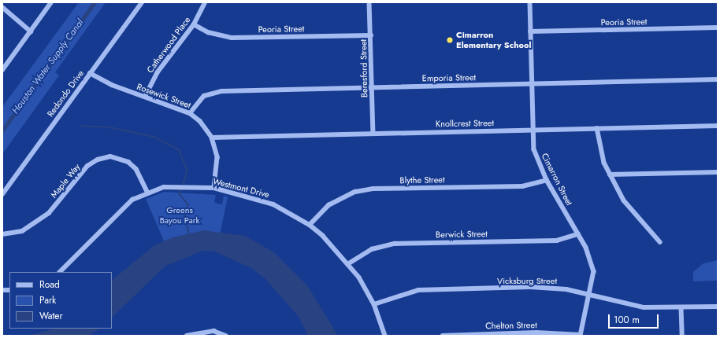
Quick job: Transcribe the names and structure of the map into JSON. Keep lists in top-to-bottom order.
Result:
{
  "streets": {
    "street": [
      "Peoria Street",
      "Catherwood Place",
      "Beresford Street",
      "Emporia Street",
      "Redondo Drive",
      "Rosewick Street",
      "Knollcrest Street",
      "Cimarron Street",
      "Blythe Street",
      "Maple Way",
      "Westmont Drive",
      "Berwick Street",
      "Vicksburg Street",
      "Chelton Street"
    ]
  },
  "crossings": [
    ["Peoria Street", "Catherwood Place"],
    ["Peoria Street", "Beresford Street"],
    ["Peoria Street", "Cimarron Street"],
    ["Catherwood Place", "Rosewick Street"],
    ["Beresford Street", "Emporia Street"],
    ["Beresford Street", "Knollcrest Street"],
    ["Emporia Street", "Rosewick Street"],
    ["Emporia Street", "Cimarron Street"],
    ["Redondo Drive", "Rosewick Street"],
    ["Rosewick Street", "Knollcrest Street"],
    ["Rosewick Street", "Westmont Drive"],
    ["Knollcrest Street", "Cimarron Street"],
    ["Cimarron Street", "Blythe Street"],
    ["Cimarron Street", "Berwick Street"],
    ["Cimarron Street", "Vicksburg Street"],
    ["Cimarron Street", "Chelton Street"],
    ["Blythe Street", "Westmont Drive"],
    ["Maple Way", "Westmont Drive"],
    ["Westmont Drive", "Berwick Street"],
    ["Westmont Drive", "Vicksburg Street"]
  ],
  "water": ["Houston Water Supply Canal"],
  "parks": ["Greens Bayou Park"],
  "places": ["Cimarron Elementary School"],
  "legend": ["Road", "Park", "Water"],
  "scale_bar": "100 m"
}
